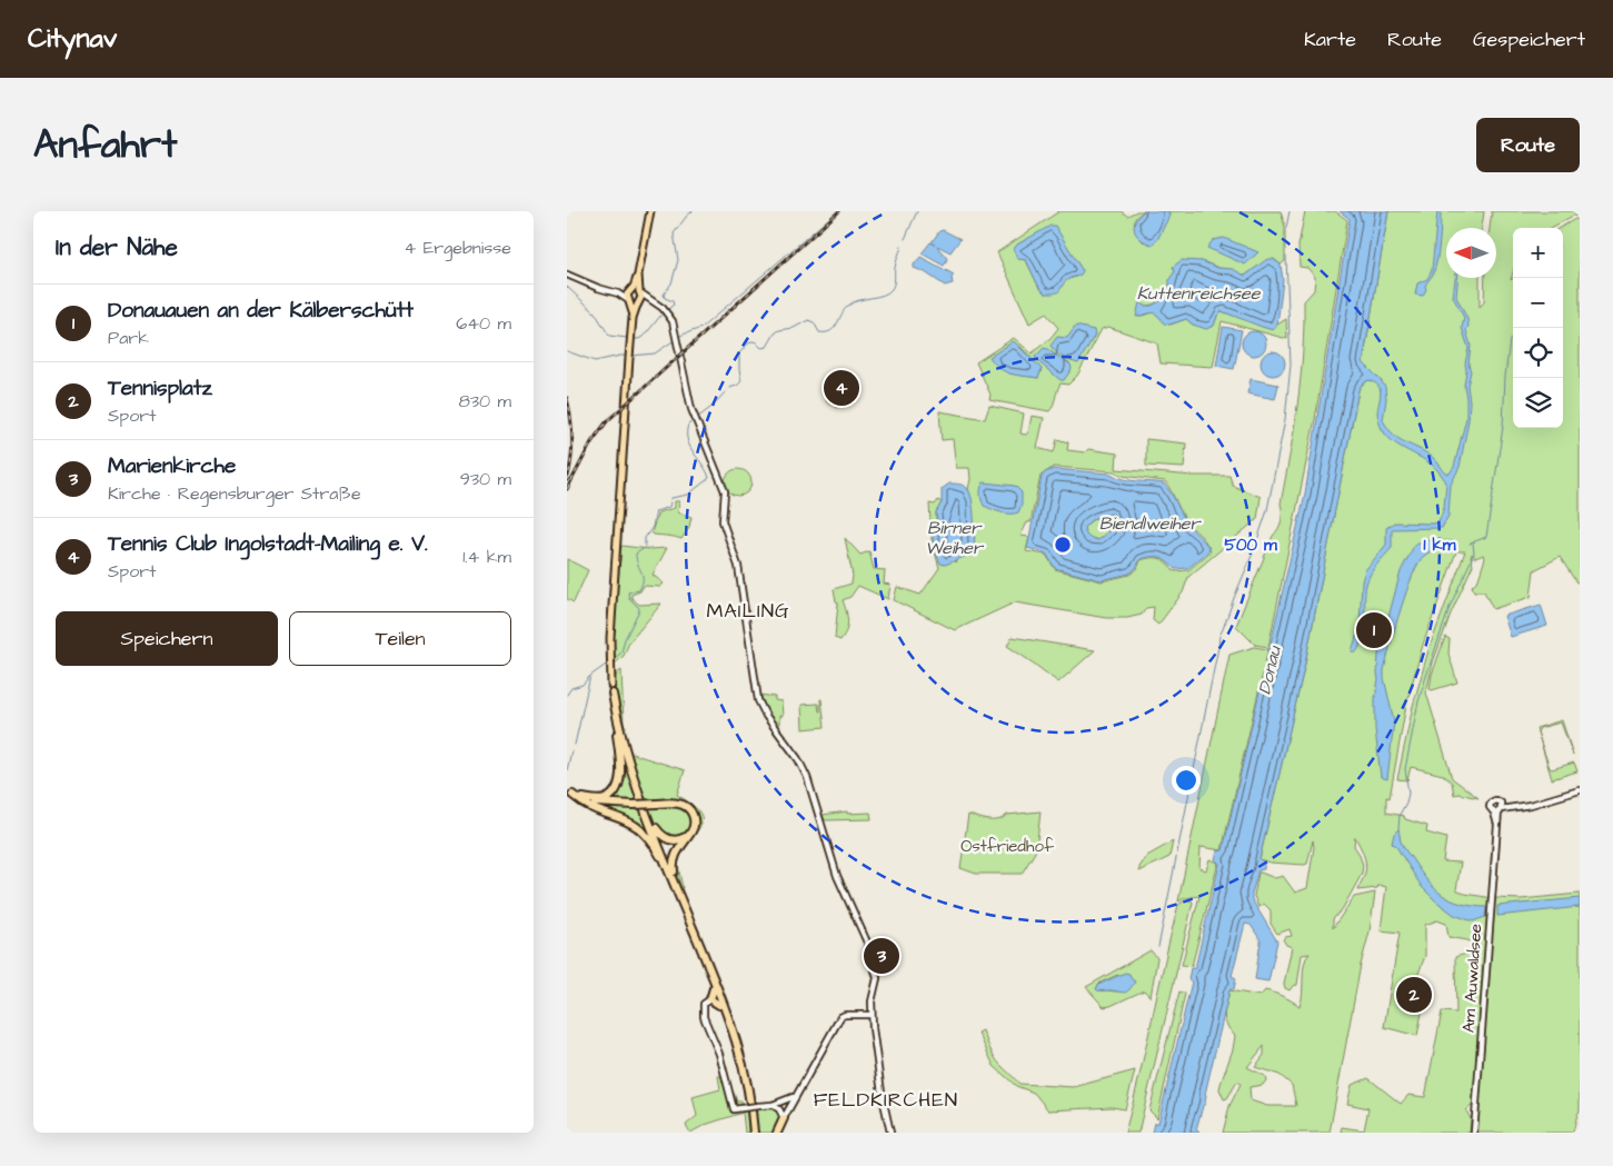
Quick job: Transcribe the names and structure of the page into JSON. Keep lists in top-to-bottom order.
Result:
{
  "streets": {
    "street": ["Am Auwaldsee"]
  },
  "districts": ["MAILING", "FELDKIRCHEN"],
  "water": [
    "Kuttenreichsee",
    "Biendlweiher",
    "Birner Weiher",
    "Donau"
  ],
  "parks": ["Ostfriedhof"],
  "north": "left",
  "page": {
    "header": "Citynav",
    "nav": ["Karte", "Route", "Gespeichert"],
    "title": "Anfahrt",
    "buttons": [
      "Route",
      ["Speichern", "Teilen"]
    ],
    "heading": ["In der Nähe", "4 Ergebnisse"],
    "map_buttons": ["+", "−"],
    "list": [
      {
        "mark": "1",
        "name": "Donauauen an der Kälberschütt",
        "note": "Park",
        "value": "640 m"
      },
      {
        "mark": "2",
        "name": "Tennisplatz",
        "note": "Sport",
        "value": "830 m"
      },
      {
        "mark": "3",
        "name": "Marienkirche",
        "note": "Kirche · Regensburger Straße",
        "value": "930 m"
      },
      {
        "mark": "4",
        "name": "Tennis Club Ingolstadt-Mailing e. V.",
        "note": "Sport",
        "value": "1.4 km"
      }
    ],
    "pins": [
      "4",
      "1",
      "3",
      "2"
    ]
  },
  "rings": ["500 m", "1 km"]
}
